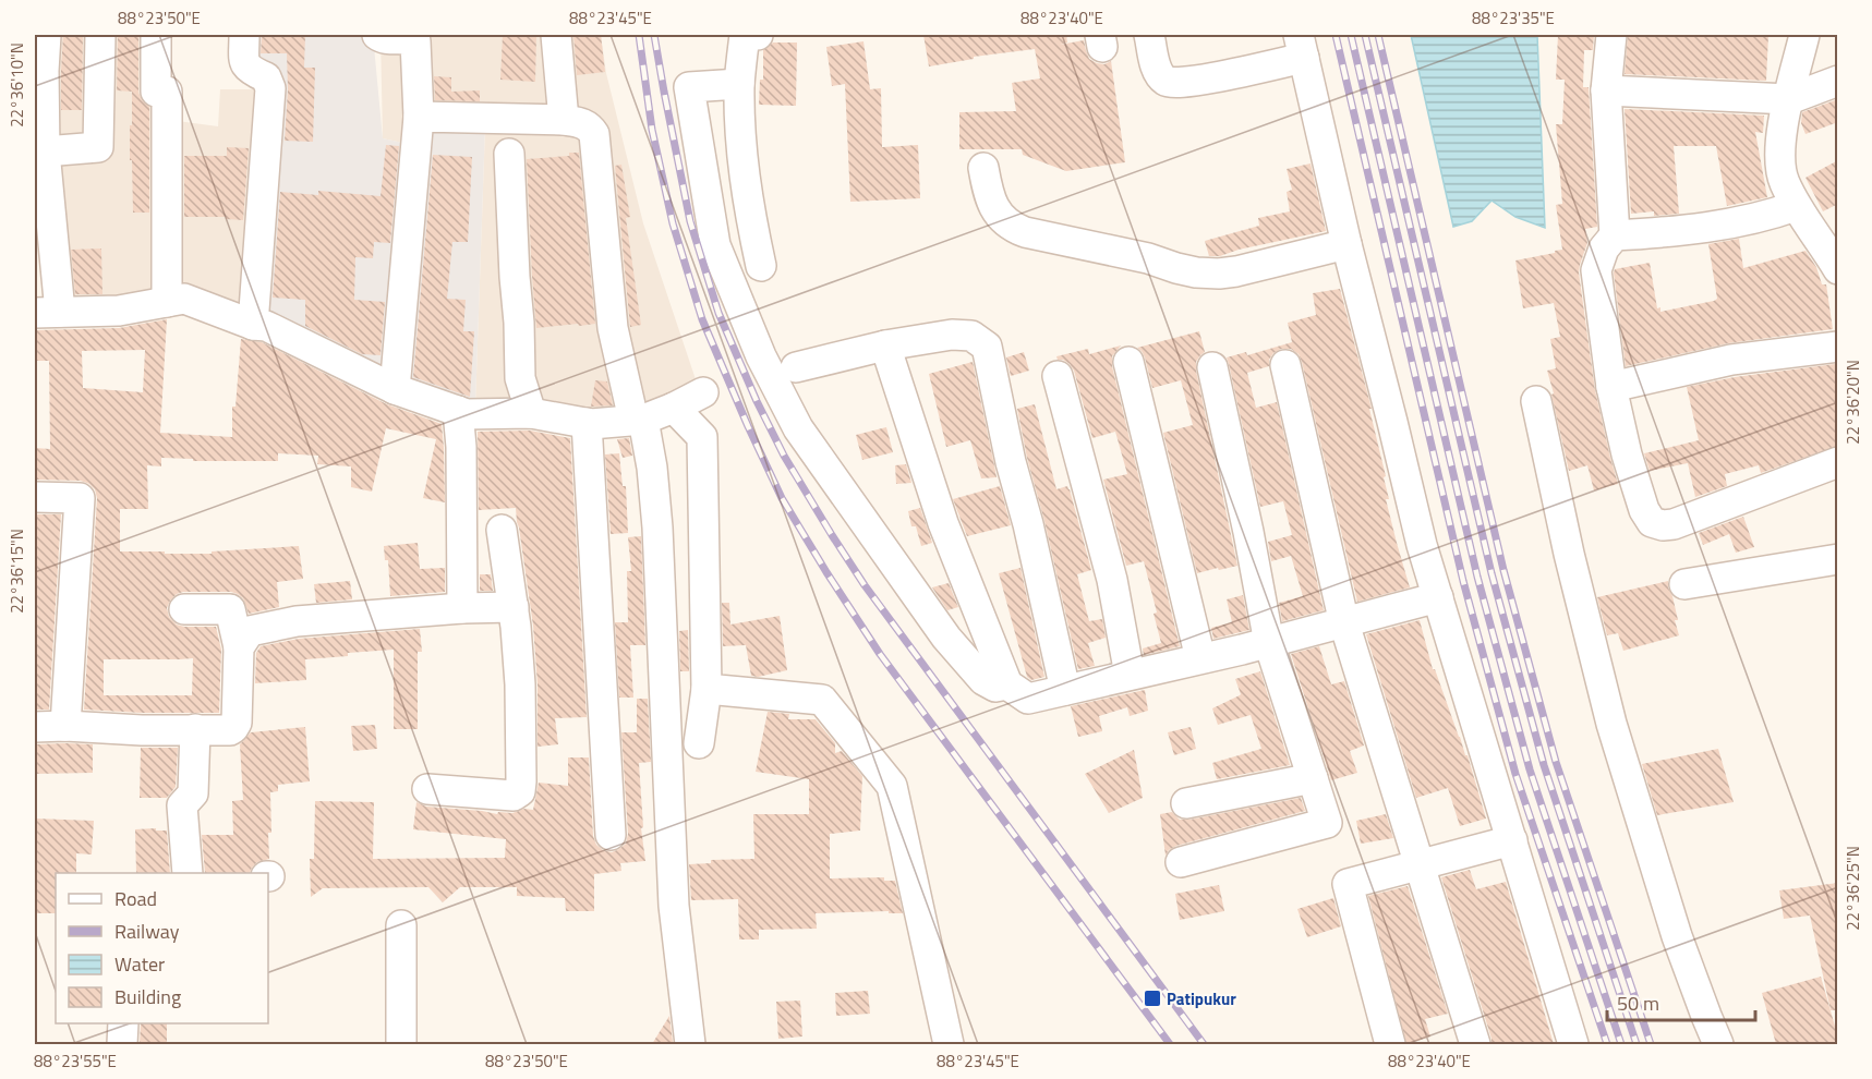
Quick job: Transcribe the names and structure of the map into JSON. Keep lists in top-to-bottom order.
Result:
{
  "places": {
    "transit": ["Patipukur"]
  },
  "legend": [
    "Road",
    "Railway",
    "Water",
    "Building"
  ],
  "scale_bar": "50 m",
  "coordinates": [
    "88°23'50\"E",
    "88°23'45\"E",
    "88°23'40\"E",
    "88°23'35\"E",
    "22°36'10\"N",
    "22°36'20\"N",
    "22°36'15\"N",
    "22°36'25\"N",
    "88°23'55\"E"
  ]
}
